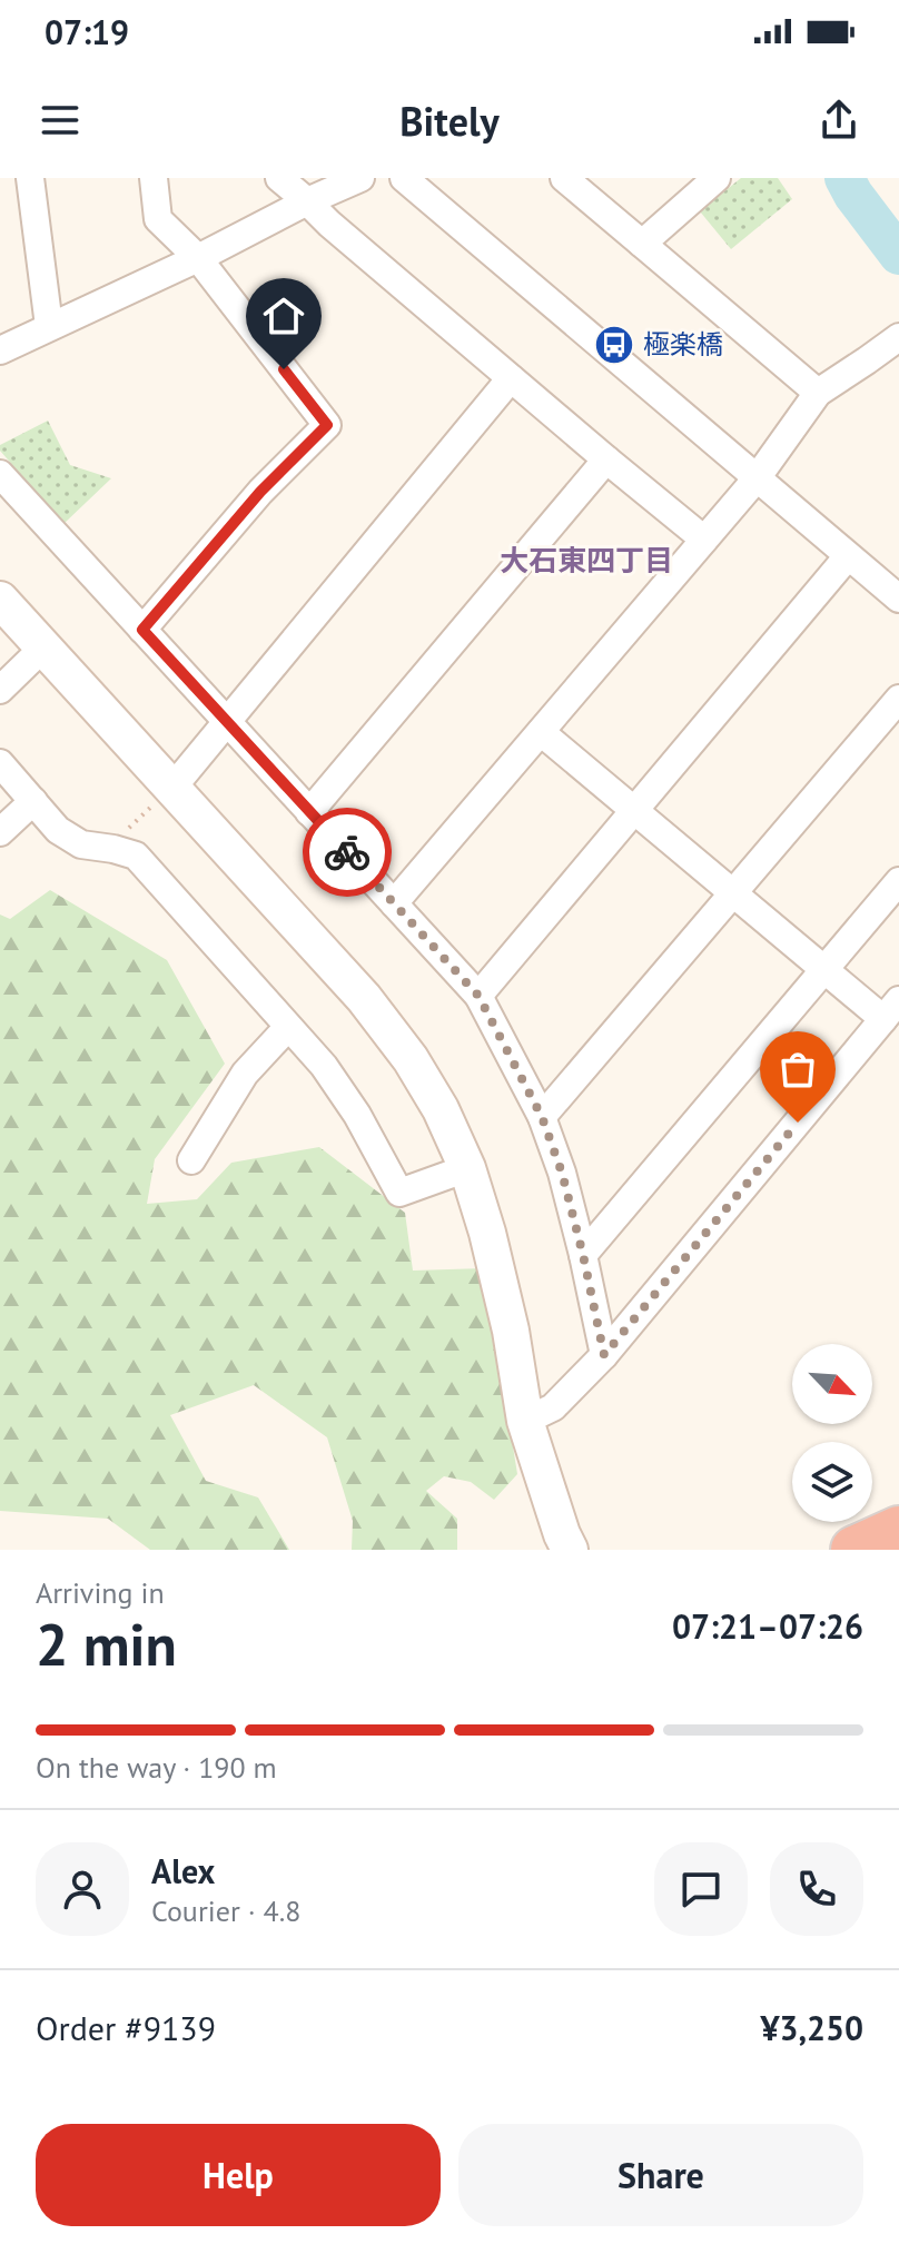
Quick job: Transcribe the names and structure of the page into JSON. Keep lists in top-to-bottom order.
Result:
{
  "districts": ["大石東四丁目"],
  "places": {
    "bus stop": ["極楽橋"]
  },
  "north": "bottom right",
  "page": {
    "status": "07:19",
    "header": "Bitely",
    "heading": ["2 min", "Arriving in", "07:21–07:26"],
    "panel": [
      "Alex",
      "Courier · 4.8",
      "Order #9139",
      "¥3,250"
    ],
    "bar": "On the way · 190 m",
    "buttons": ["Help", "Share"]
  }
}
